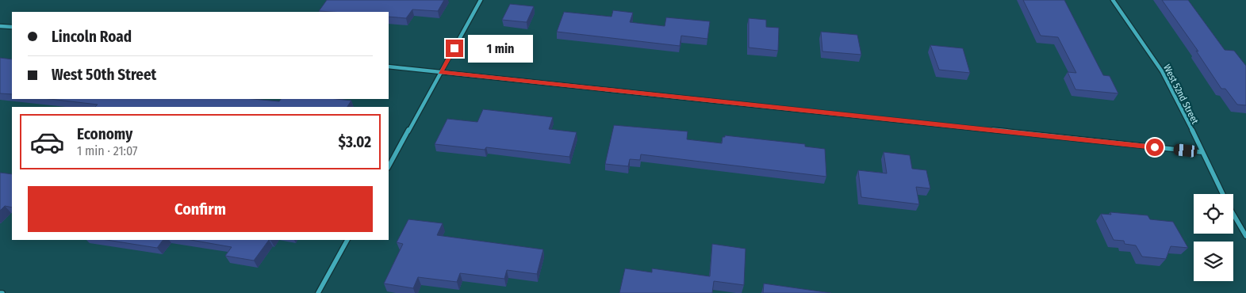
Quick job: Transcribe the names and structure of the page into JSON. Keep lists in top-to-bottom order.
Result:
{
  "streets": {
    "street": ["West 52nd Street"]
  },
  "page": {
    "banner": ["Lincoln Road", "West 50th Street"],
    "bubble": "1 min",
    "list": [
      {
        "name": "Economy",
        "note": "1 min · 21:07",
        "value": "$3.02"
      }
    ],
    "buttons": "Confirm"
  }
}
